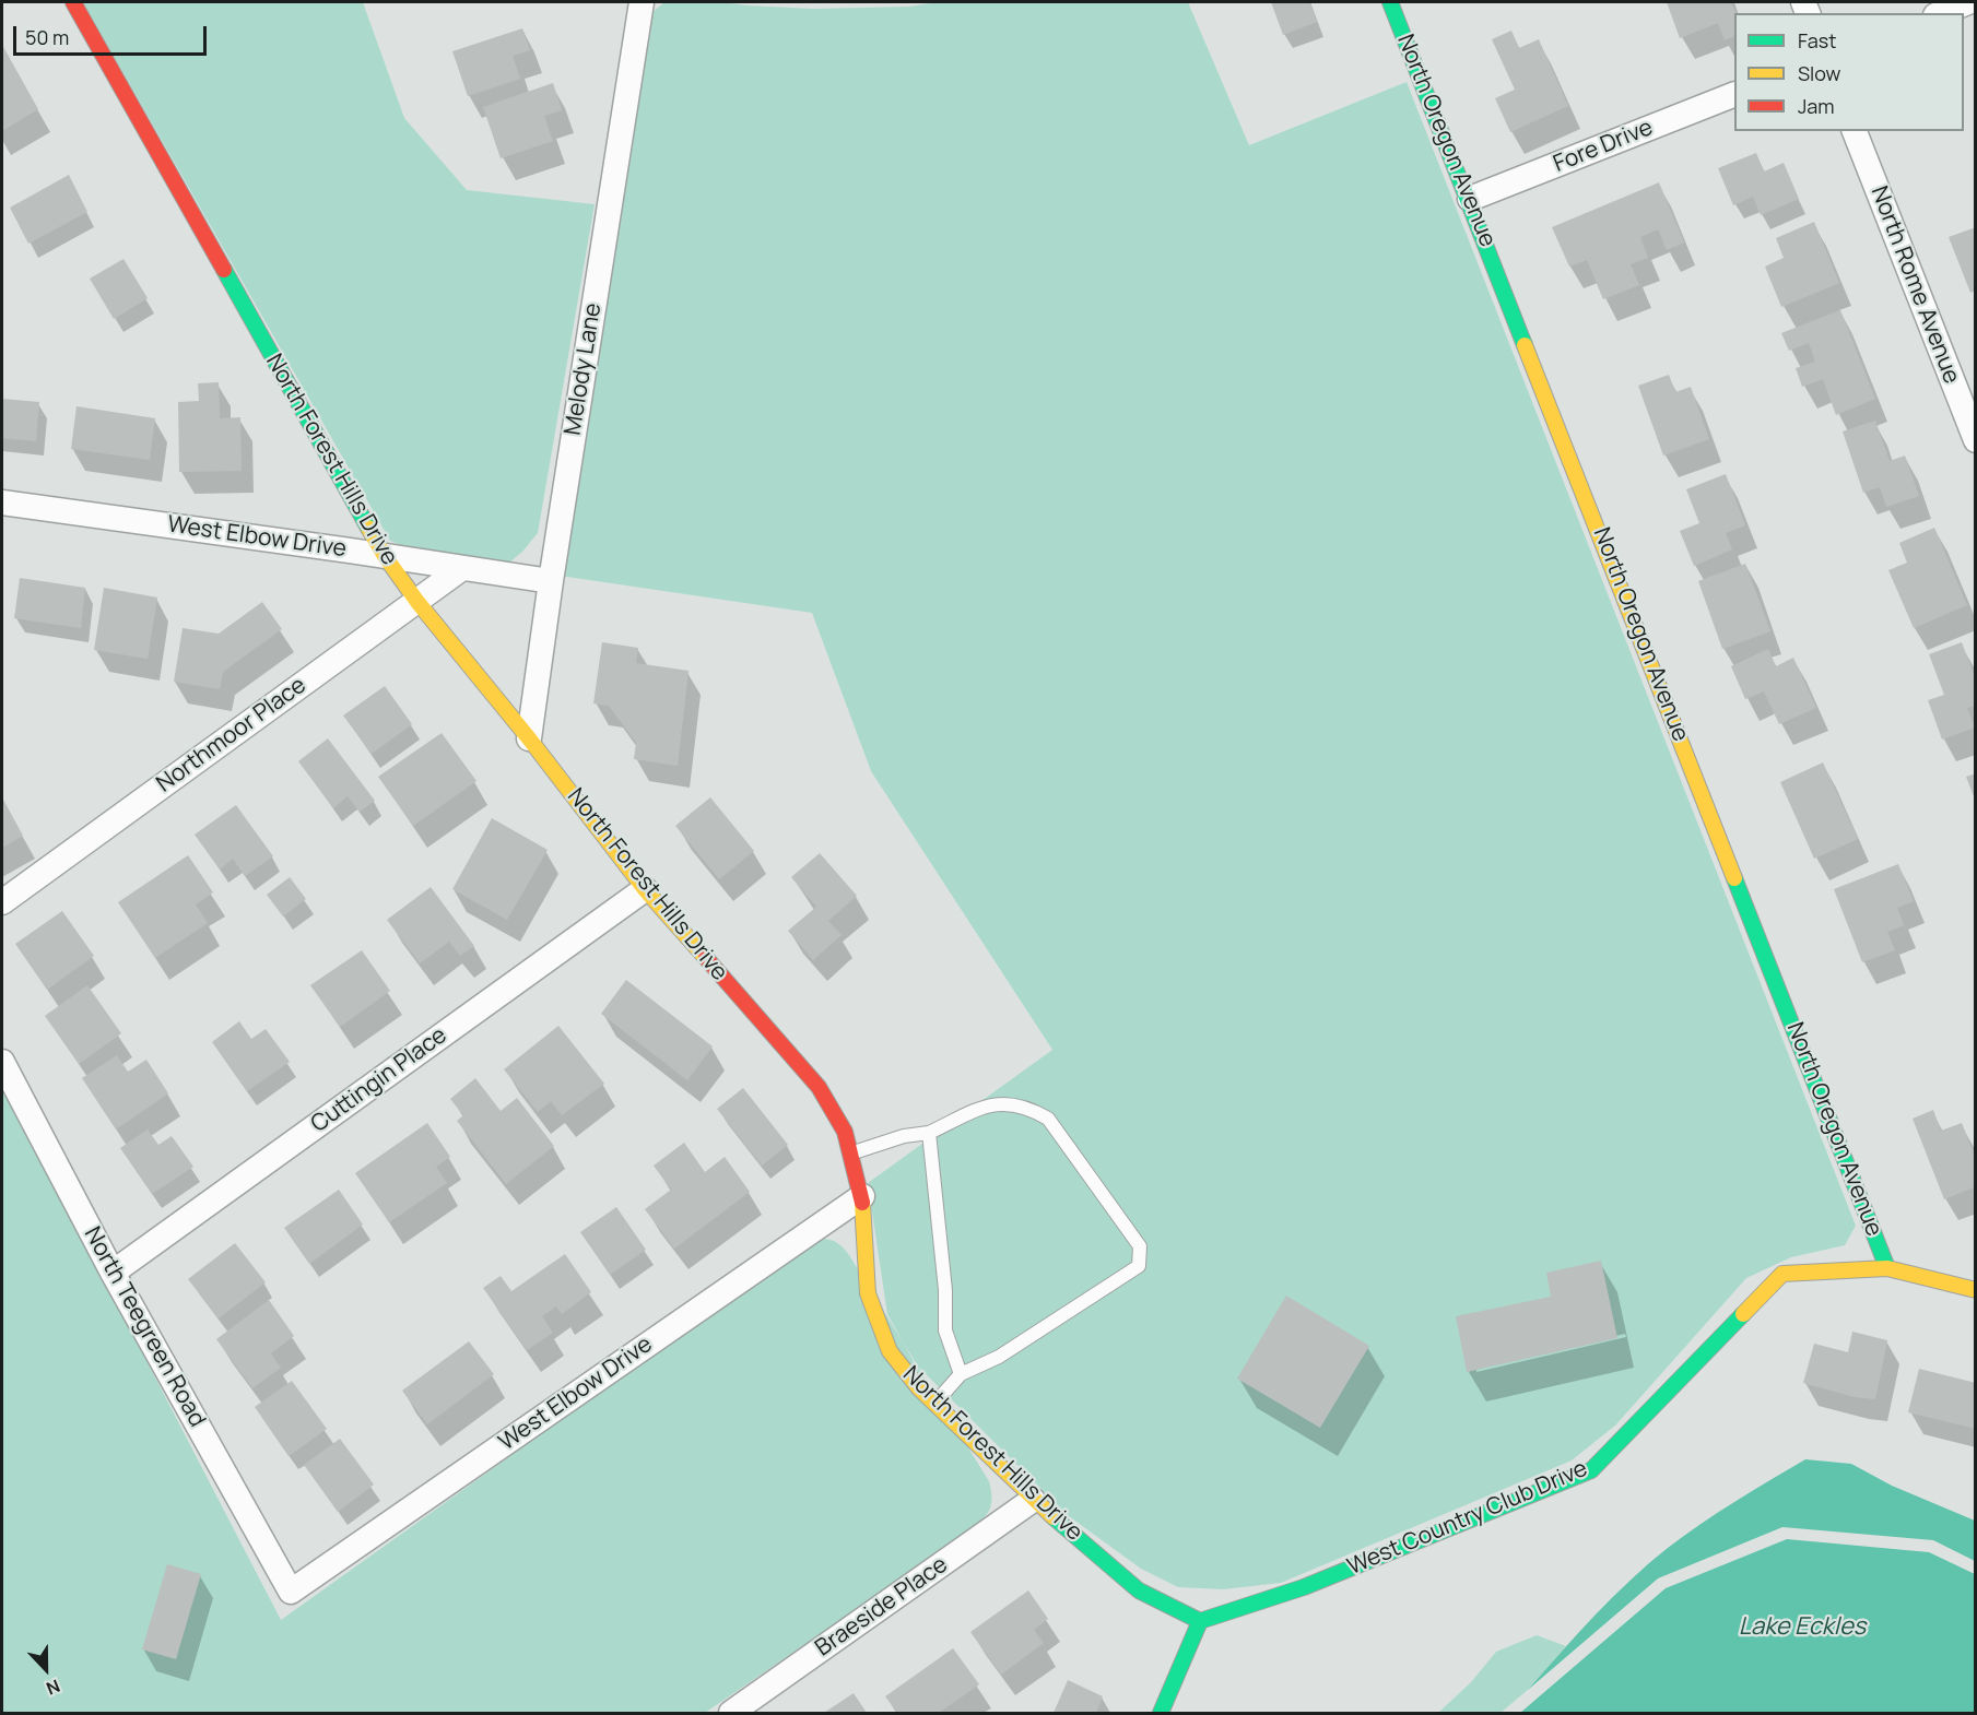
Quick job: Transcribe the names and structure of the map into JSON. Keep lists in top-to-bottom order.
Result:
{
  "streets": {
    "street": [
      "North Oregon Avenue",
      "Fore Drive",
      "North Rome Avenue",
      "Melody Lane",
      "North Forest Hills Drive",
      "West Elbow Drive",
      "Northmoor Place",
      "Cuttingin Place",
      "North Teegreen Road",
      "West Country Club Drive",
      "Braeside Place"
    ]
  },
  "crossings": [
    ["North Oregon Avenue", "Fore Drive"],
    ["North Oregon Avenue", "West Country Club Drive"],
    ["Melody Lane", "North Forest Hills Drive"],
    ["Melody Lane", "West Elbow Drive"],
    ["North Forest Hills Drive", "West Elbow Drive"],
    ["North Forest Hills Drive", "Northmoor Place"],
    ["North Forest Hills Drive", "Cuttingin Place"],
    ["North Forest Hills Drive", "West Country Club Drive"],
    ["North Forest Hills Drive", "Braeside Place"],
    ["West Elbow Drive", "Northmoor Place"],
    ["West Elbow Drive", "North Teegreen Road"],
    ["Cuttingin Place", "North Teegreen Road"]
  ],
  "water": ["Lake Eckles"],
  "legend": ["Fast", "Slow", "Jam"],
  "scale_bar": "50 m",
  "north": "bottom"
}
